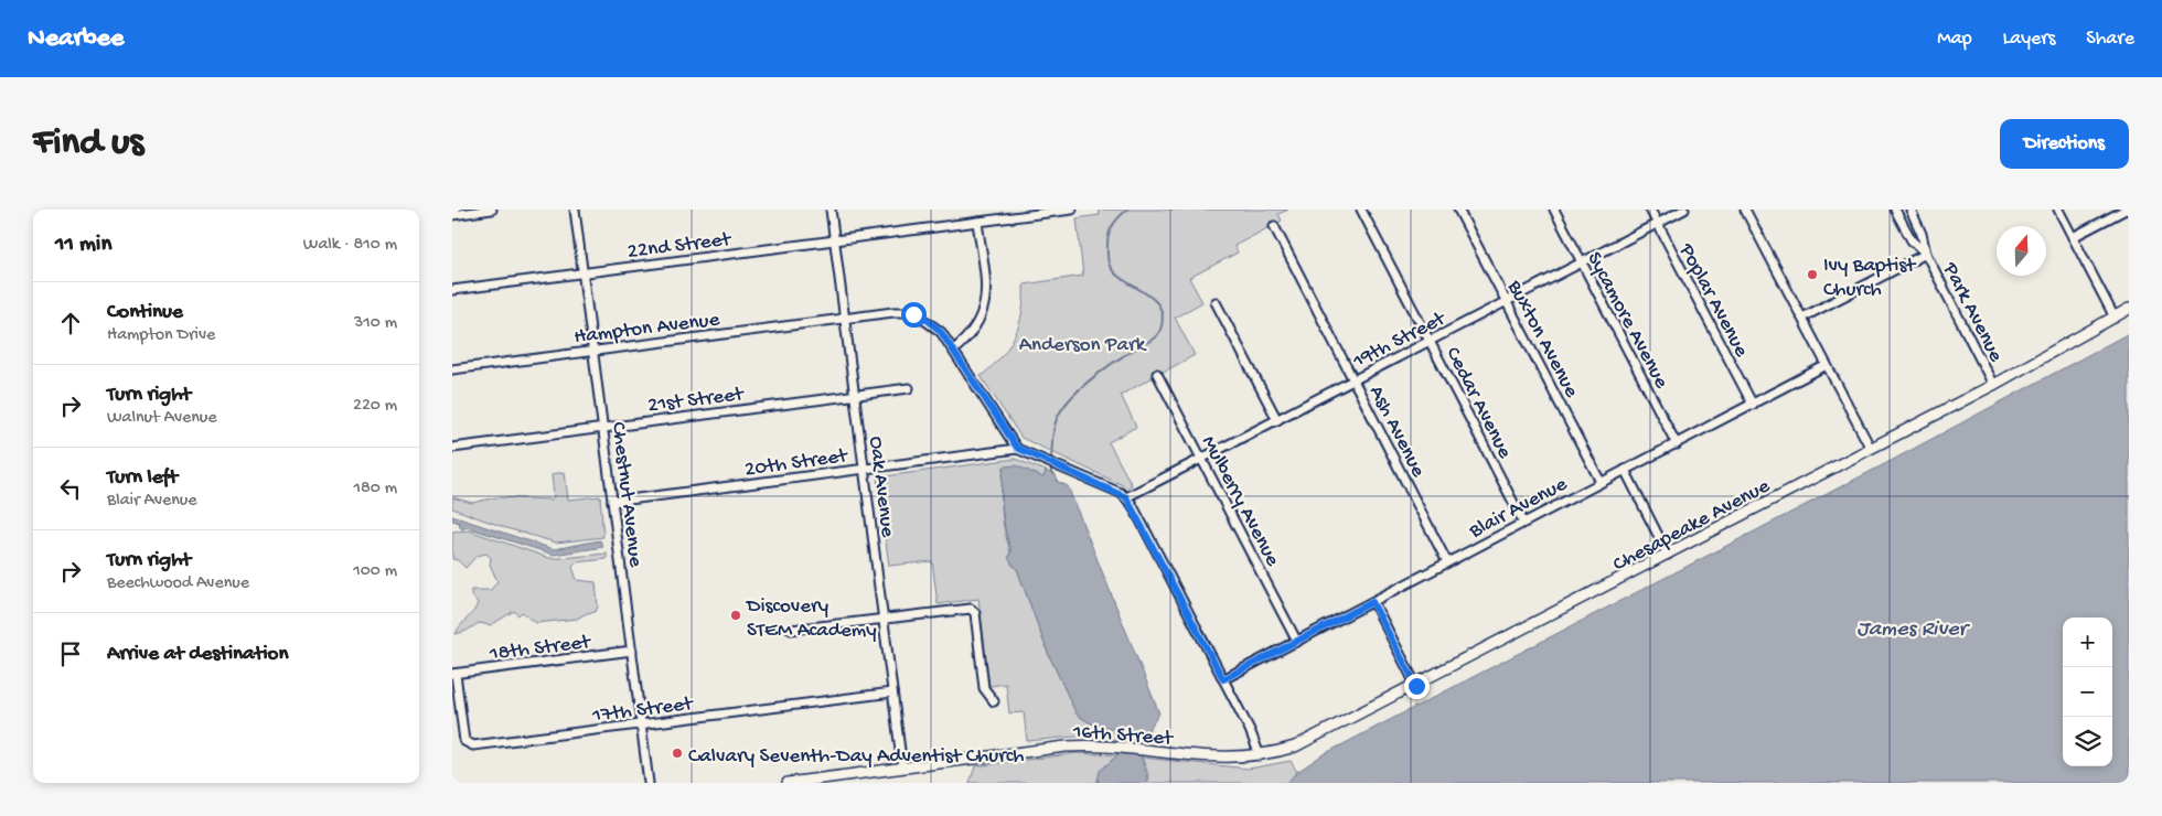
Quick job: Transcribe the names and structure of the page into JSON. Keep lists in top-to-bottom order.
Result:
{
  "streets": {
    "main road": ["Chesapeake Avenue", "16th Street"],
    "street": [
      "22nd Street",
      "Poplar Avenue",
      "Park Avenue",
      "Sycamore Avenue",
      "Hampton Avenue",
      "19th Street",
      "Buxton Avenue",
      "21st Street",
      "Cedar Avenue",
      "Ash Avenue",
      "20th Street",
      "Oak Avenue",
      "Chestnut Avenue",
      "Mulberry Avenue",
      "Blair Avenue",
      "18th Street",
      "17th Street"
    ]
  },
  "crossings": [
    ["22nd Street", "Oak Avenue"],
    ["22nd Street", "Chestnut Avenue"],
    ["Poplar Avenue", "19th Street"],
    ["Poplar Avenue", "Blair Avenue"],
    ["Park Avenue", "Chesapeake Avenue"],
    ["Sycamore Avenue", "19th Street"],
    ["Sycamore Avenue", "Blair Avenue"],
    ["Hampton Avenue", "20th Street"],
    ["Hampton Avenue", "Oak Avenue"],
    ["Hampton Avenue", "Chestnut Avenue"],
    ["19th Street", "Buxton Avenue"],
    ["19th Street", "Cedar Avenue"],
    ["19th Street", "Ash Avenue"],
    ["19th Street", "Mulberry Avenue"],
    ["Buxton Avenue", "Blair Avenue"],
    ["21st Street", "Oak Avenue"],
    ["21st Street", "Chestnut Avenue"],
    ["Cedar Avenue", "Blair Avenue"],
    ["Ash Avenue", "Blair Avenue"],
    ["20th Street", "Oak Avenue"],
    ["20th Street", "Chestnut Avenue"],
    ["Oak Avenue", "17th Street"],
    ["Oak Avenue", "16th Street"],
    ["Chestnut Avenue", "18th Street"],
    ["Chestnut Avenue", "17th Street"],
    ["Mulberry Avenue", "Blair Avenue"],
    ["Chesapeake Avenue", "16th Street"],
    ["18th Street", "17th Street"]
  ],
  "water": ["James River"],
  "parks": ["Anderson Park"],
  "places": ["Ivy Baptist Church", "Discovery STEM Academy", "Calvary Seventh-Day Adventist Church"],
  "north": "top",
  "page": {
    "header": "Nearbee",
    "nav": ["Map", "Layers", "Share"],
    "buttons": "Directions",
    "title": "Find us",
    "heading": ["11 min", "Walk · 810 m"],
    "list": [
      ["Continue", "Hampton Drive", "310 m"],
      ["Turn right", "Walnut Avenue", "220 m"],
      ["Turn left", "Blair Avenue", "180 m"],
      ["Turn right", "Beechwood Avenue", "100 m"],
      "Arrive at destination"
    ],
    "map_buttons": ["+", "−"]
  }
}
